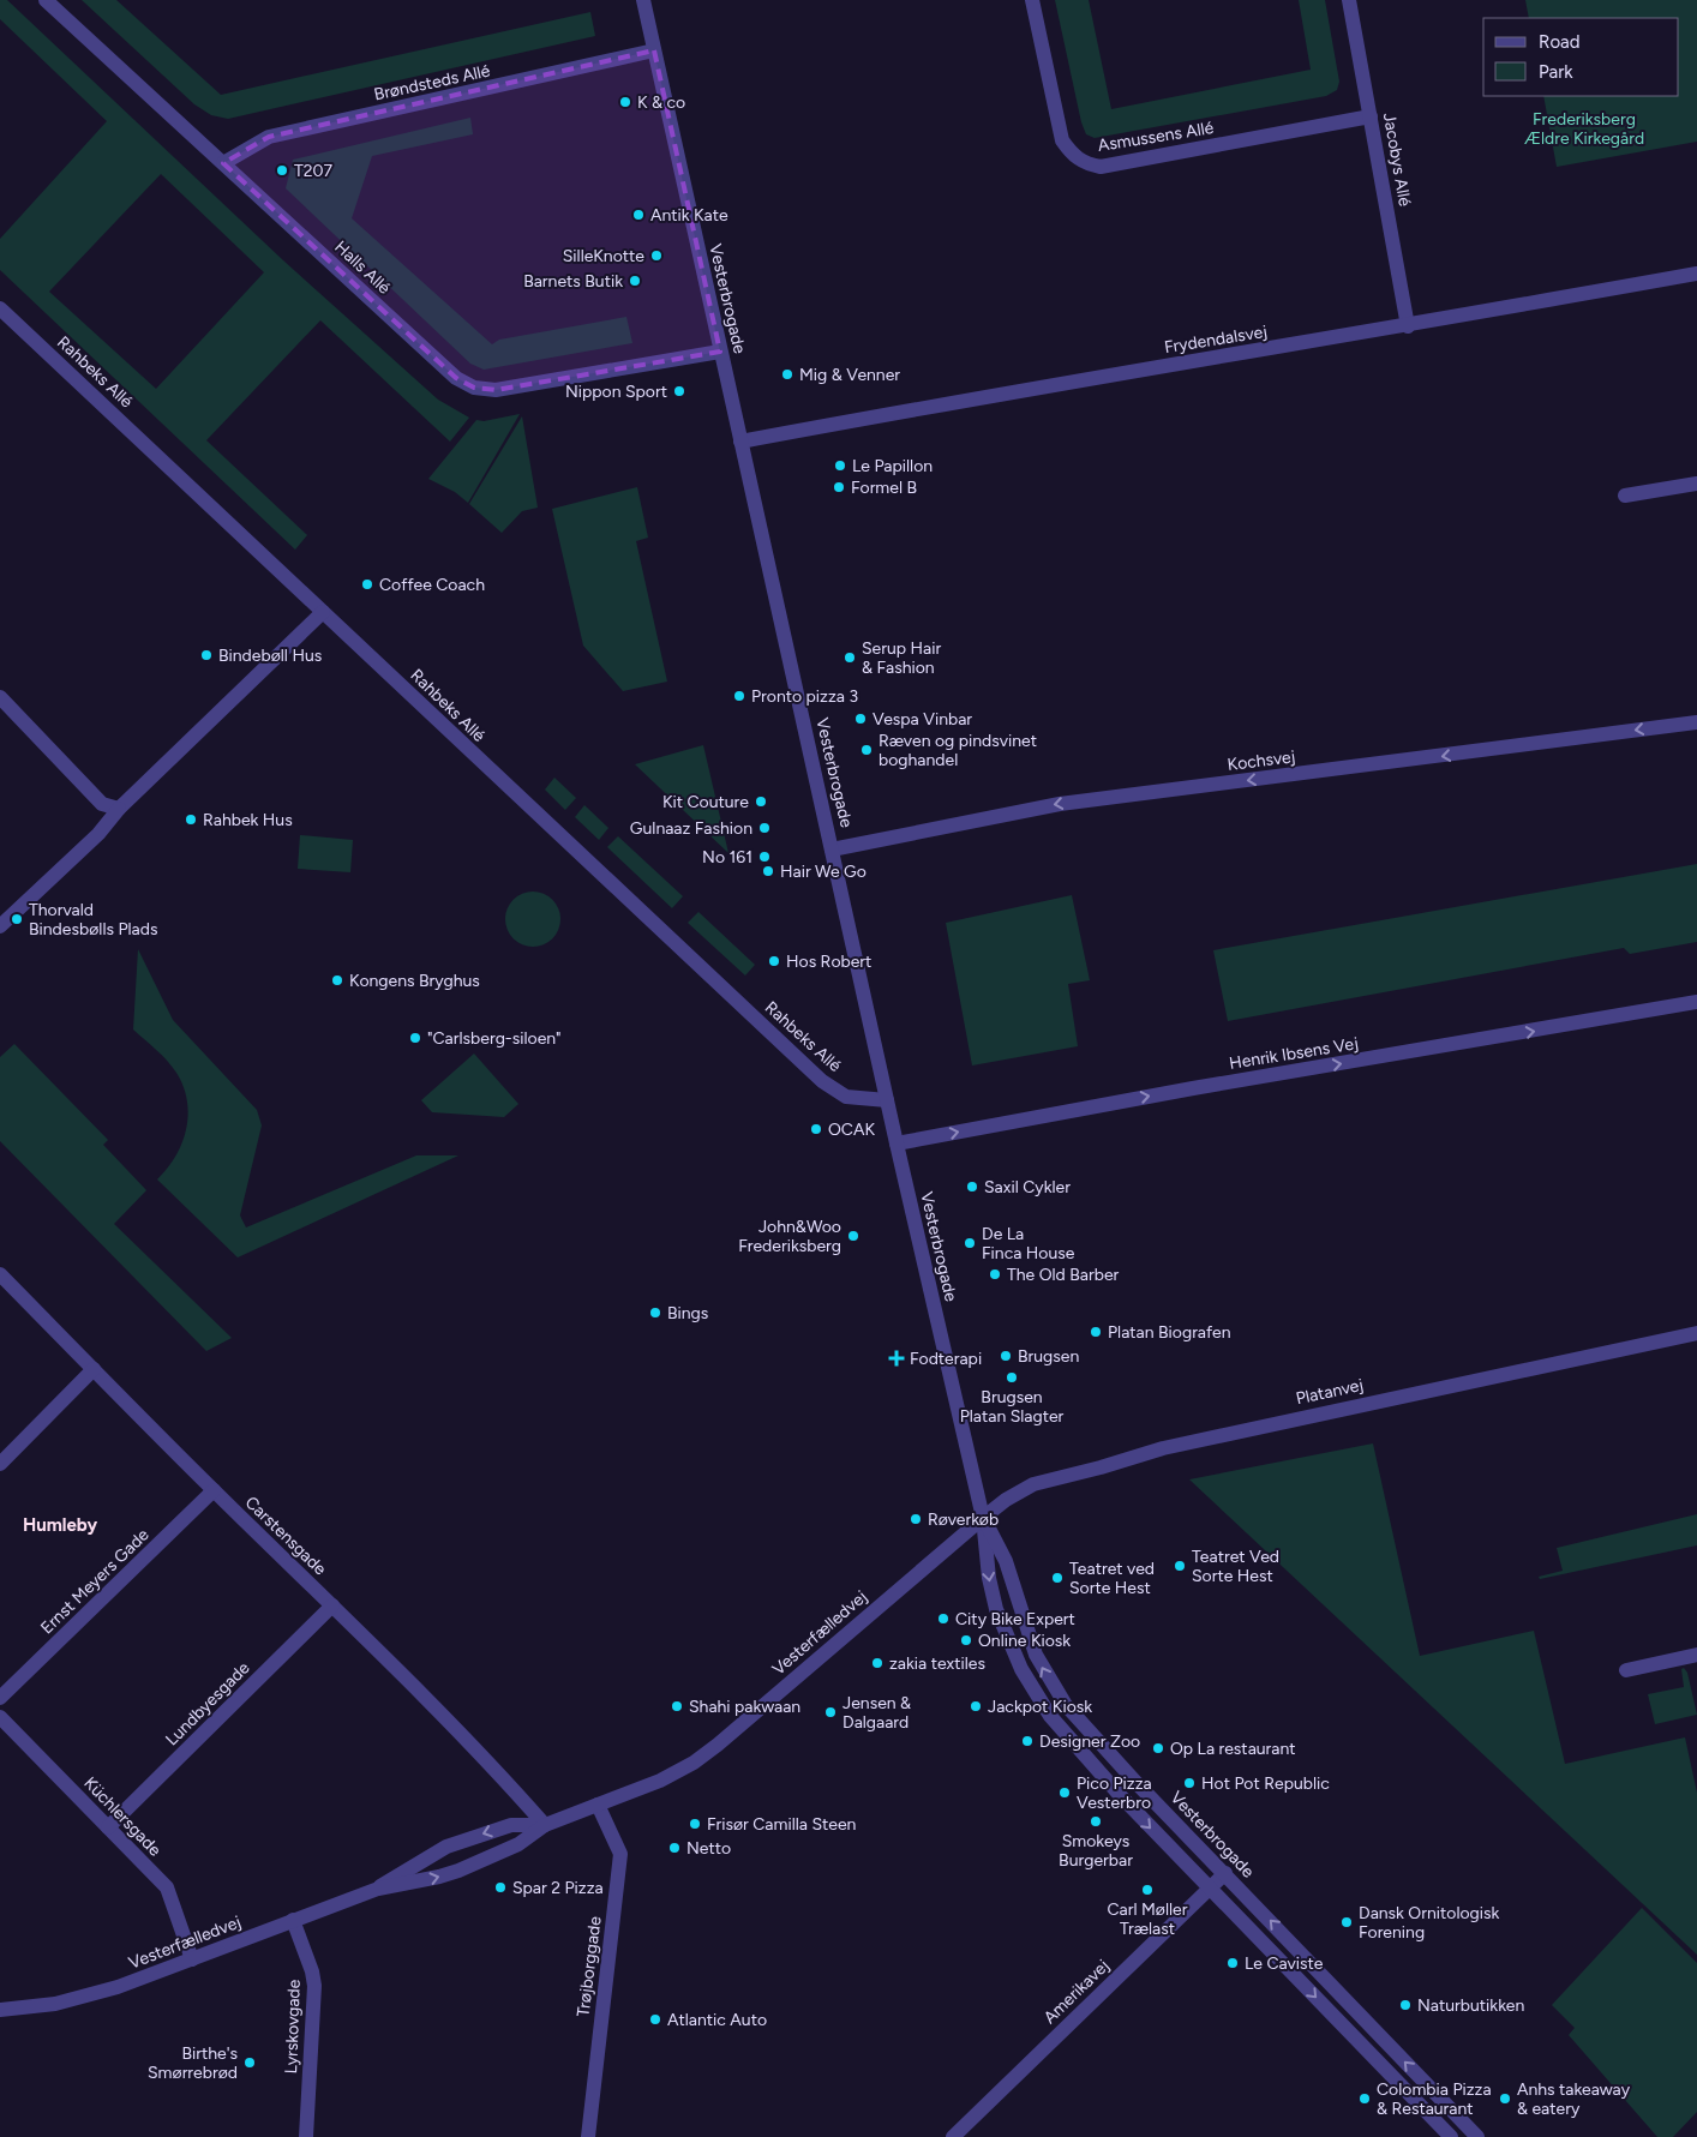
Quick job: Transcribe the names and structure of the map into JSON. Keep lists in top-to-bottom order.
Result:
{
  "streets": {
    "street": [
      "Brøndsteds Allé",
      "Asmussens Allé",
      "Jacobys Allé",
      "Halls Allé",
      "Vesterbrogade",
      "Frydendalsvej",
      "Rahbeks Allé",
      "Kochsvej",
      "Henrik Ibsens Vej",
      "Platanvej",
      "Carstensgade",
      "Ernst Meyers Gade",
      "Vesterfælledvej",
      "Lundbyesgade",
      "Küchlersgade",
      "Trøjborggade",
      "Amerikavej",
      "Lyrskovgade"
    ]
  },
  "crossings": [
    ["Brøndsteds Allé", "Halls Allé"],
    ["Brøndsteds Allé", "Vesterbrogade"],
    ["Asmussens Allé", "Jacobys Allé"],
    ["Jacobys Allé", "Frydendalsvej"],
    ["Halls Allé", "Vesterbrogade"],
    ["Vesterbrogade", "Frydendalsvej"],
    ["Vesterbrogade", "Rahbeks Allé"],
    ["Vesterbrogade", "Kochsvej"],
    ["Vesterbrogade", "Henrik Ibsens Vej"],
    ["Vesterbrogade", "Platanvej"],
    ["Vesterbrogade", "Vesterfælledvej"],
    ["Vesterbrogade", "Amerikavej"],
    ["Platanvej", "Vesterfælledvej"],
    ["Carstensgade", "Ernst Meyers Gade"],
    ["Carstensgade", "Vesterfælledvej"],
    ["Carstensgade", "Lundbyesgade"],
    ["Vesterfælledvej", "Küchlersgade"],
    ["Vesterfælledvej", "Trøjborggade"],
    ["Vesterfælledvej", "Lyrskovgade"],
    ["Lundbyesgade", "Küchlersgade"]
  ],
  "one_way": ["Kochsvej", "Henrik Ibsens Vej"],
  "districts": ["Humleby"],
  "parks": ["Frederiksberg Ældre Kirkegård"],
  "places": {
    "other": [
      "K & co",
      "T207",
      "Antik Kate",
      "SilleKnotte",
      "Barnets Butik",
      "Mig & Venner",
      "Nippon Sport",
      "Le Papillon",
      "Formel B",
      "Coffee Coach",
      "Bindebøll Hus",
      "Serup Hair & Fashion",
      "Pronto pizza 3",
      "Vespa Vinbar",
      "Ræven og pindsvinet boghandel",
      "Kit Couture",
      "Rahbek Hus",
      "Gulnaaz Fashion",
      "No 161",
      "Hair We Go",
      "Thorvald Bindesbølls Plads",
      "Hos Robert",
      "Kongens Bryghus",
      "\"Carlsberg-siloen\"",
      "OCAK",
      "Saxil Cykler",
      "John&Woo Frederiksberg",
      "De La Finca House",
      "The Old Barber",
      "Bings",
      "Platan Biografen",
      "Brugsen",
      "Brugsen Platan Slagter",
      "Røverkøb",
      "Teatret Ved Sorte Hest",
      "Teatret ved Sorte Hest",
      "City Bike Expert",
      "Online Kiosk",
      "zakia textiles",
      "Shahi pakwaan",
      "Jackpot Kiosk",
      "Jensen & Dalgaard",
      "Designer Zoo",
      "Op La restaurant",
      "Hot Pot Republic",
      "Pico Pizza Vesterbro",
      "Smokeys Burgerbar",
      "Frisør Camilla Steen",
      "Netto",
      "Spar 2 Pizza",
      "Carl Møller Trælast",
      "Dansk Ornitologisk Forening",
      "Le Caviste",
      "Naturbutikken",
      "Atlantic Auto",
      "Birthe's Smørrebrød",
      "Colombia Pizza & Restaurant",
      "Anhs takeaway & eatery"
    ],
    "health": ["Fodterapi"]
  },
  "legend": ["Road", "Park"]
}
